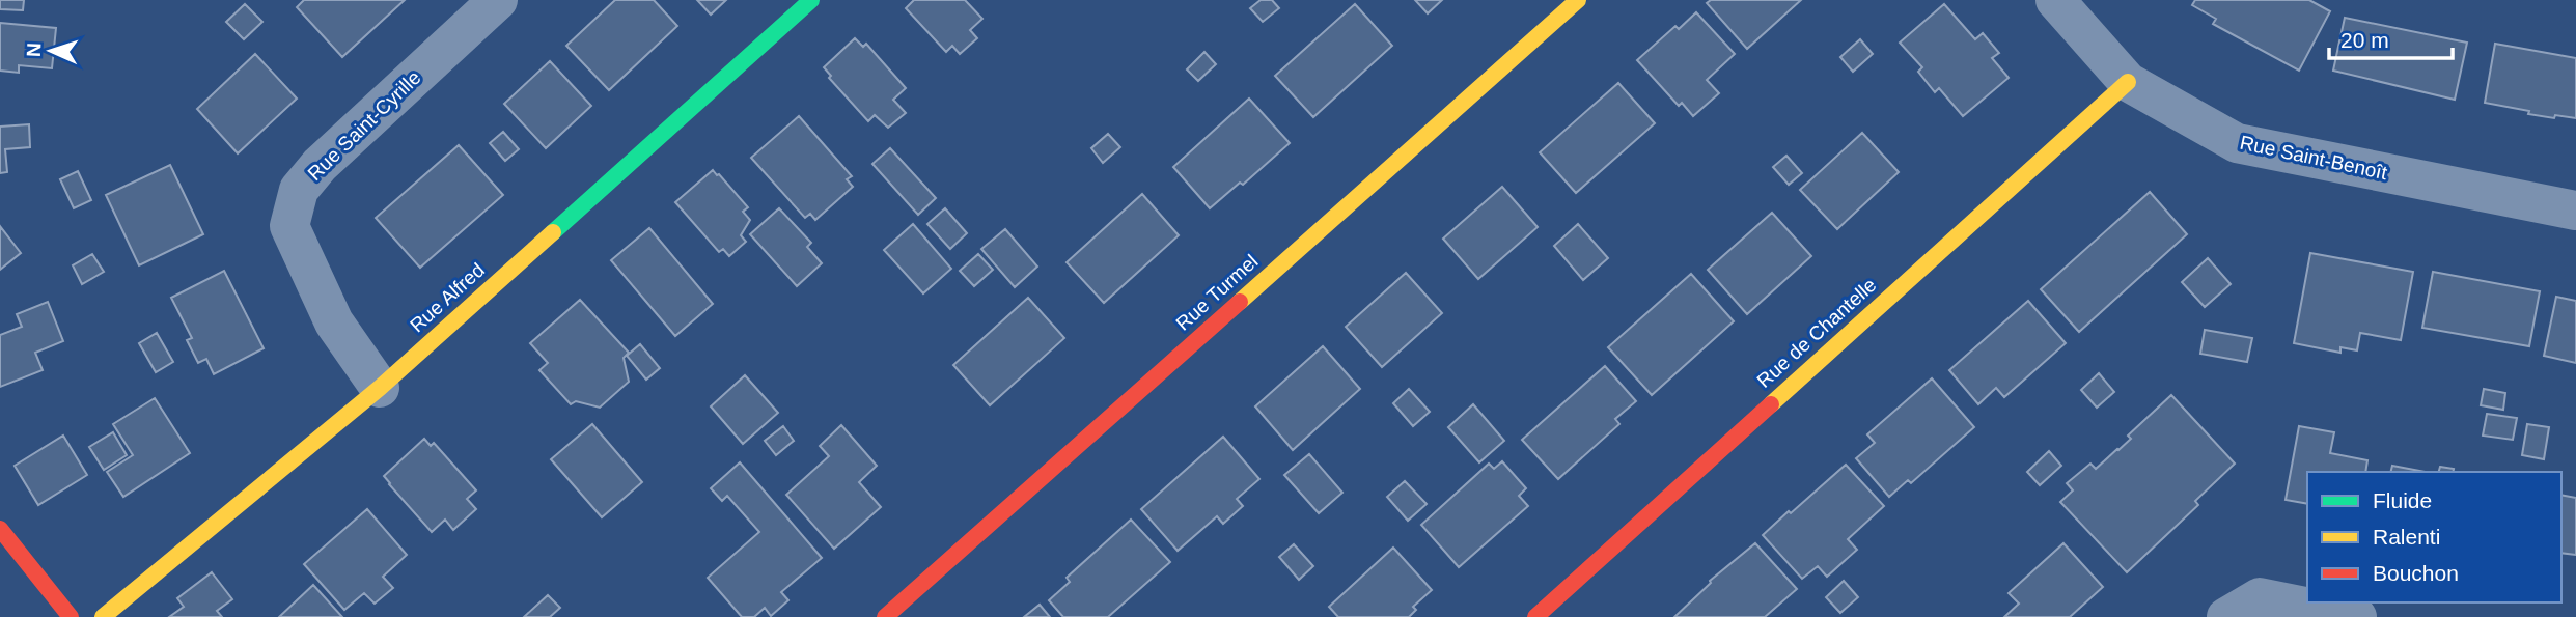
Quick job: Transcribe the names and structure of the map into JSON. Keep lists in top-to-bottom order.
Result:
{
  "streets": {
    "street": [
      "Rue Saint-Cyrille",
      "Rue Saint-Benoît",
      "Rue Turmel",
      "Rue Alfred",
      "Rue de Chantelle"
    ]
  },
  "crossings": [
    ["Rue Saint-Cyrille", "Rue Alfred"],
    ["Rue Saint-Benoît", "Rue de Chantelle"]
  ],
  "legend": ["Fluide", "Ralenti", "Bouchon"],
  "scale_bar": "20 m",
  "north": "left"
}
